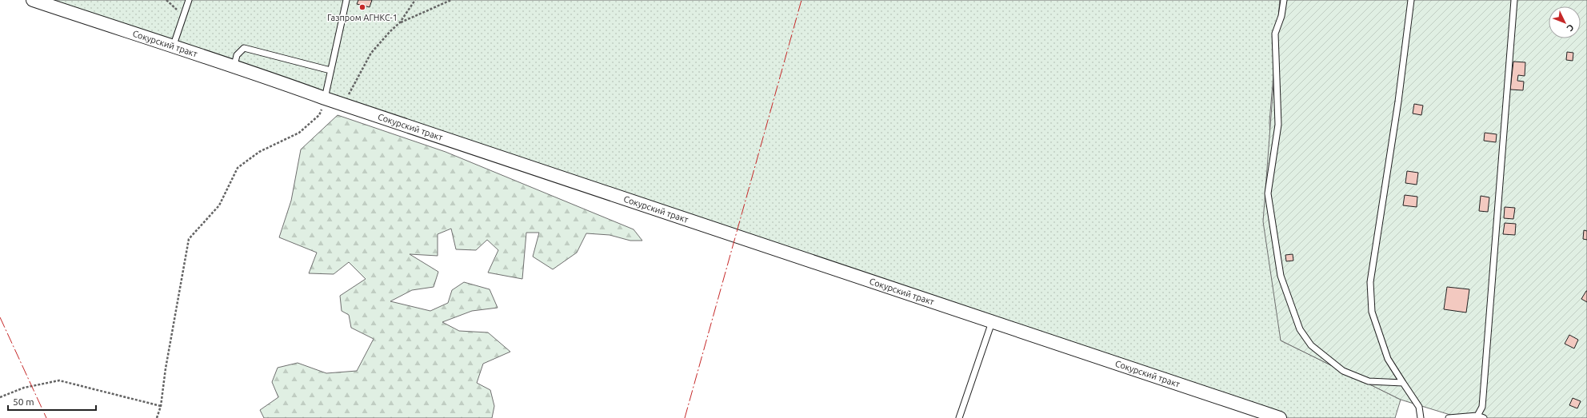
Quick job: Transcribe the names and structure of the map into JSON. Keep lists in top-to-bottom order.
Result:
{
  "streets": {
    "street": ["Сокурский тракт"]
  },
  "places": ["Газпром АГНКС-1"],
  "scale_bar": "50 m",
  "north": "bottom right"
}
